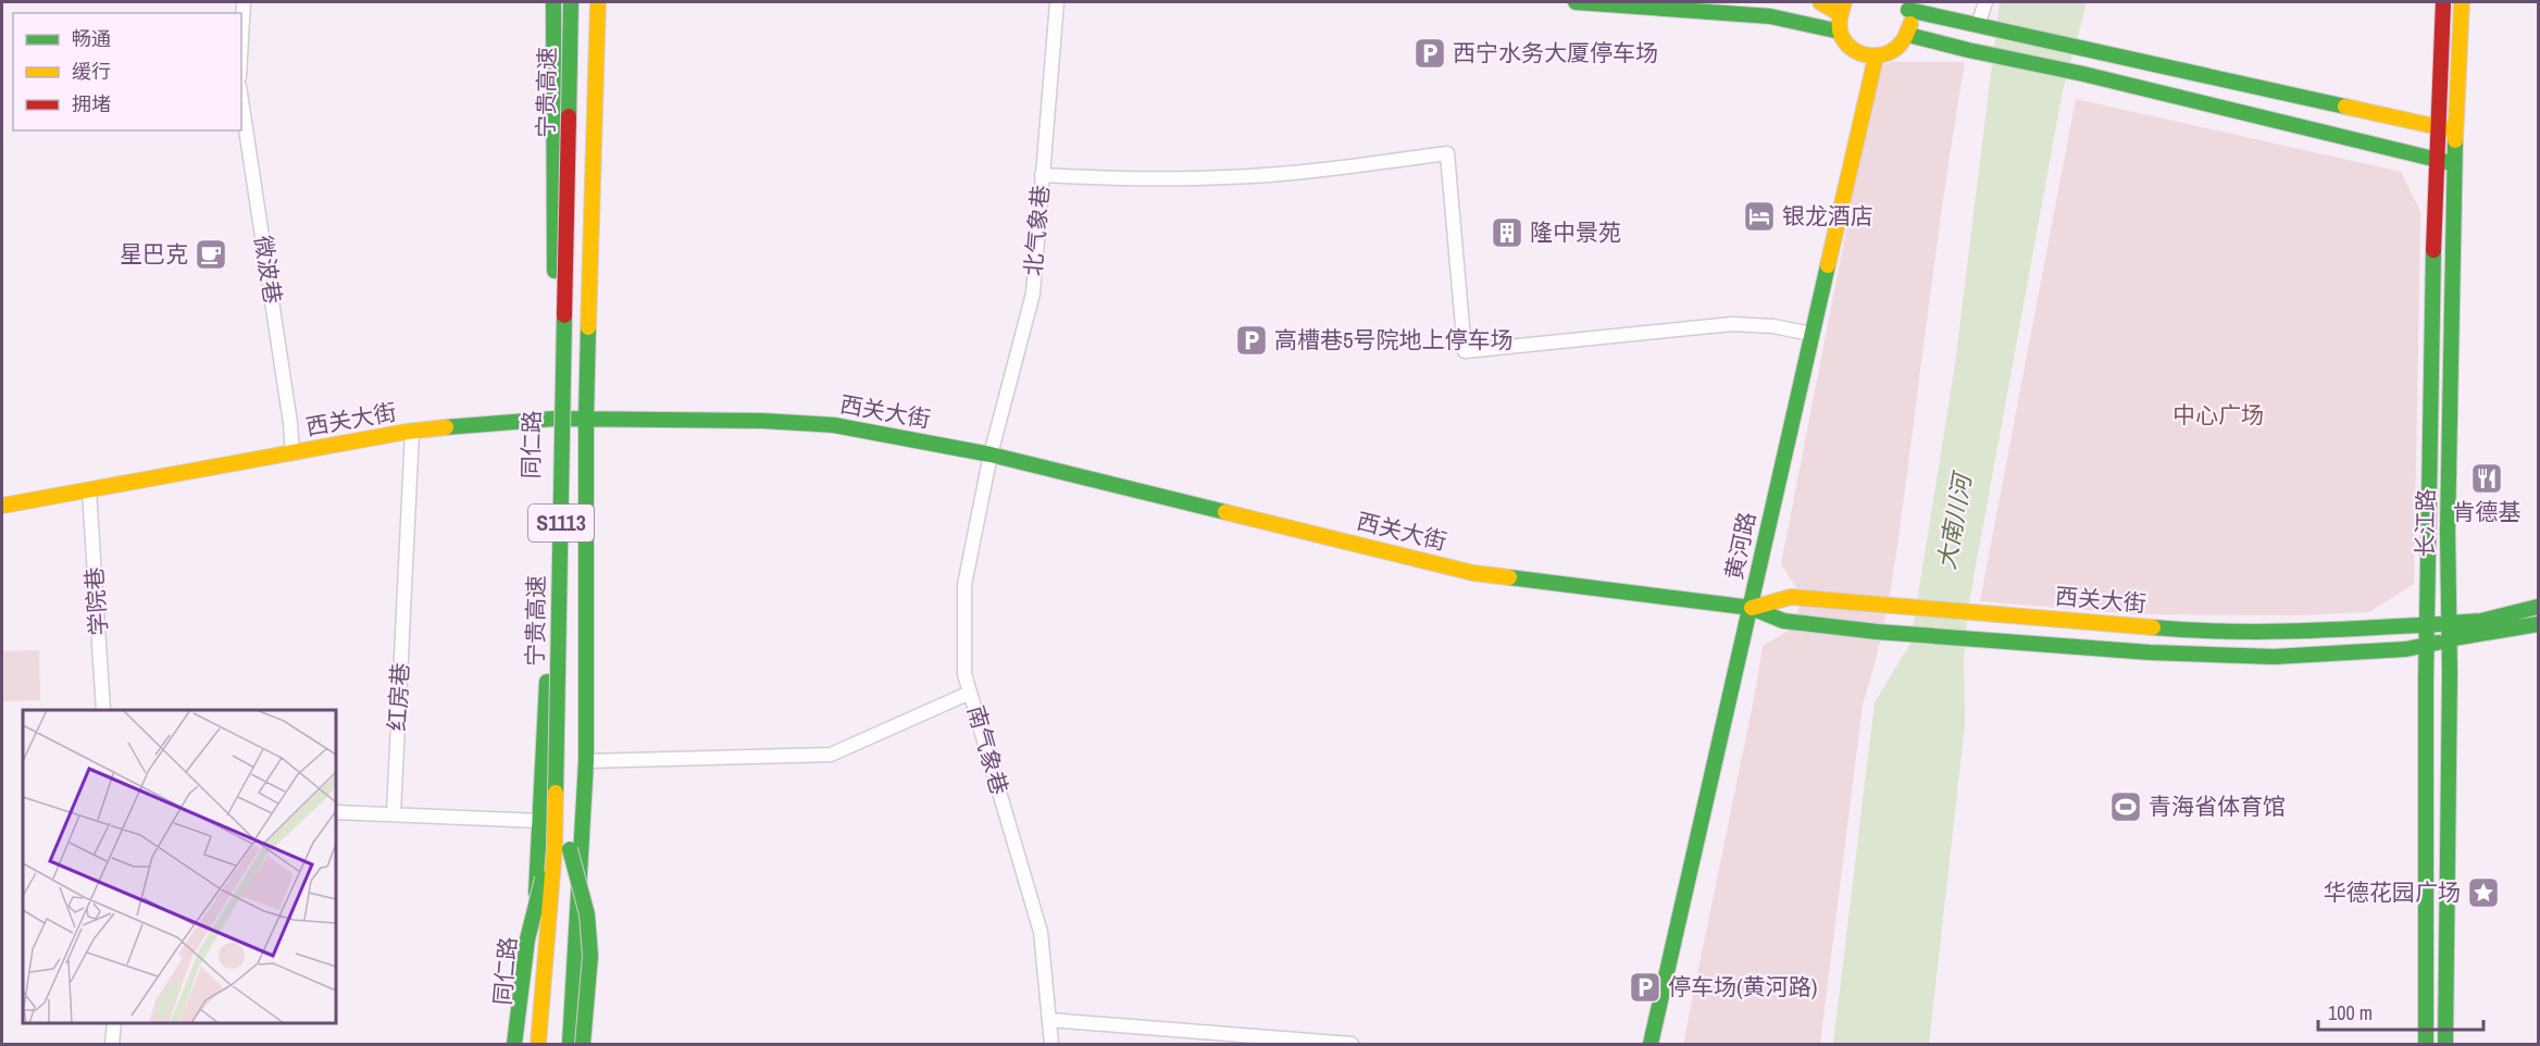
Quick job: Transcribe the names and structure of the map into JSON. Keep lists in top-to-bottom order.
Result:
{
  "streets": {
    "main road": [
      "宁贵高速",
      "西关大街",
      "同仁路",
      "S1113",
      "长江路",
      "黄河路"
    ],
    "street": [
      "北气象巷",
      "微波巷",
      "学院巷",
      "红房巷",
      "南气象巷"
    ]
  },
  "crossings": [
    ["北气象巷", "西关大街"],
    ["北气象巷", "南气象巷"],
    ["微波巷", "西关大街"],
    ["西关大街", "同仁路"],
    ["西关大街", "长江路"],
    ["西关大街", "黄河路"],
    ["西关大街", "学院巷"],
    ["西关大街", "红房巷"],
    ["西关大街", "南气象巷"]
  ],
  "water": ["大南川河"],
  "parks": ["中心广场"],
  "places": {
    "parking": ["西宁水务大厦停车场", "高槽巷5号院地上停车场", "停车场(黄河路)"],
    "hotel": ["银龙酒店"],
    "building": ["隆中景苑"],
    "cafe": ["星巴克"],
    "restaurant": ["肯德基"],
    "sports": ["青海省体育馆"],
    "place": ["华德花园广场"]
  },
  "legend": ["畅通", "缓行", "拥堵"],
  "scale_bar": "100 m"
}
